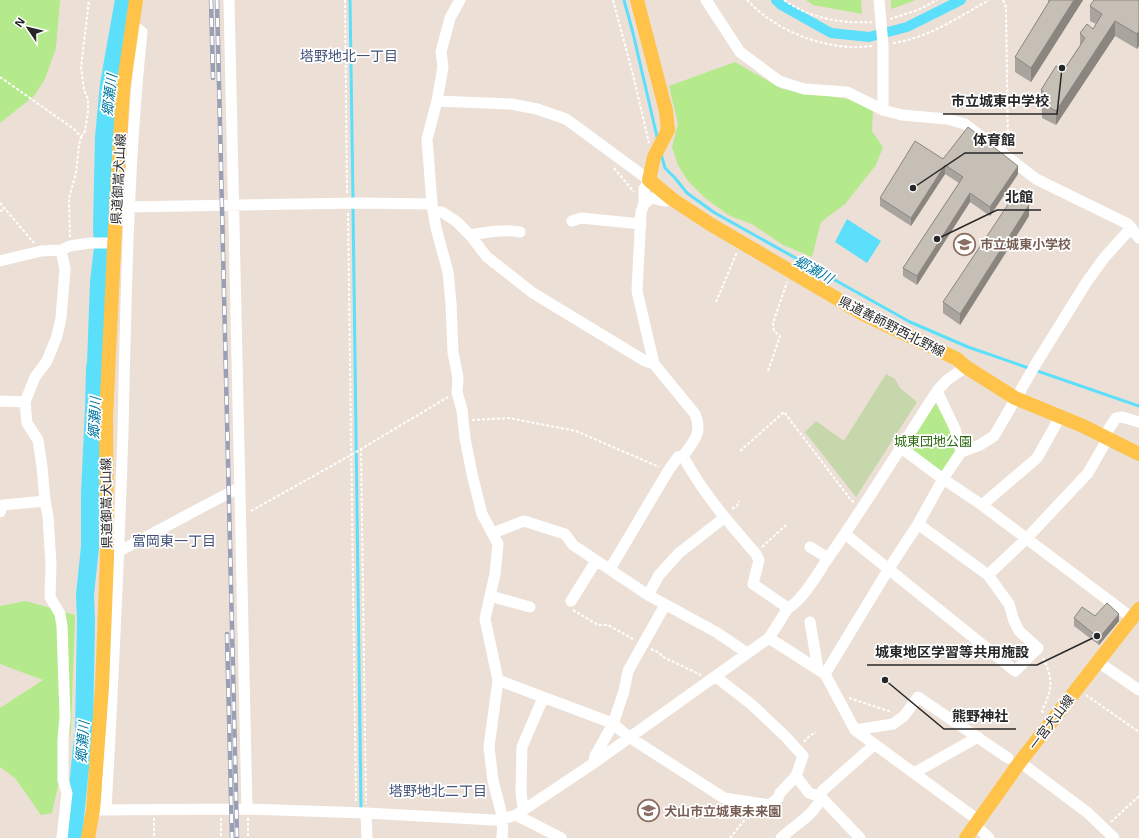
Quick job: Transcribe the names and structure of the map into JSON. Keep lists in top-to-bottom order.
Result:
{
  "streets": {
    "main road": ["県道御嵩犬山線", "県道善師野西北野線", "一宮犬山線"]
  },
  "districts": ["塔野地北一丁目", "富岡東一丁目", "塔野地北二丁目"],
  "water": ["郷瀬川"],
  "parks": ["城東団地公園"],
  "places": {
    "other": [
      "市立城東中学校",
      "体育館",
      "北館",
      "城東地区学習等共用施設",
      "熊野神社"
    ],
    "school or university": ["市立城東小学校", "犬山市立城東未来園"]
  },
  "north": "top left"
}
